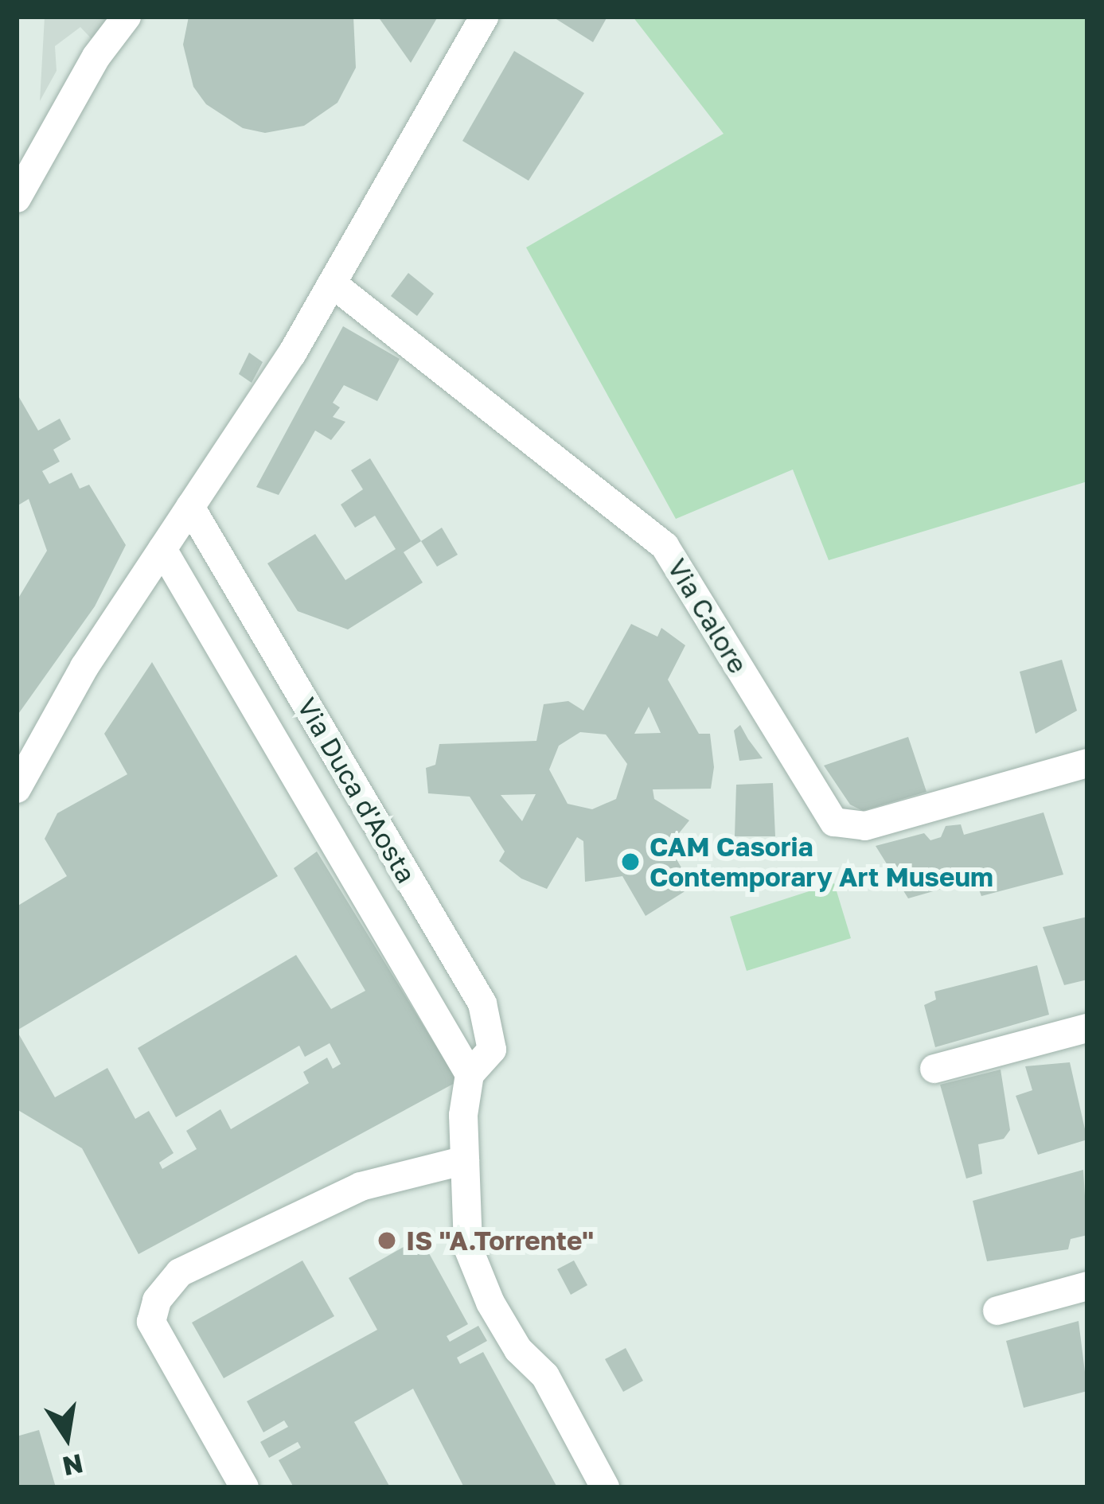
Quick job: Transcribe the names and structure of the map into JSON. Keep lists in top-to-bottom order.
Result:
{
  "streets": {
    "street": ["Via Calore", "Via Duca d'Aosta"]
  },
  "places": ["CAM Casoria Contemporary Art Museum", "IS \"A.Torrente\""],
  "north": "bottom"
}
